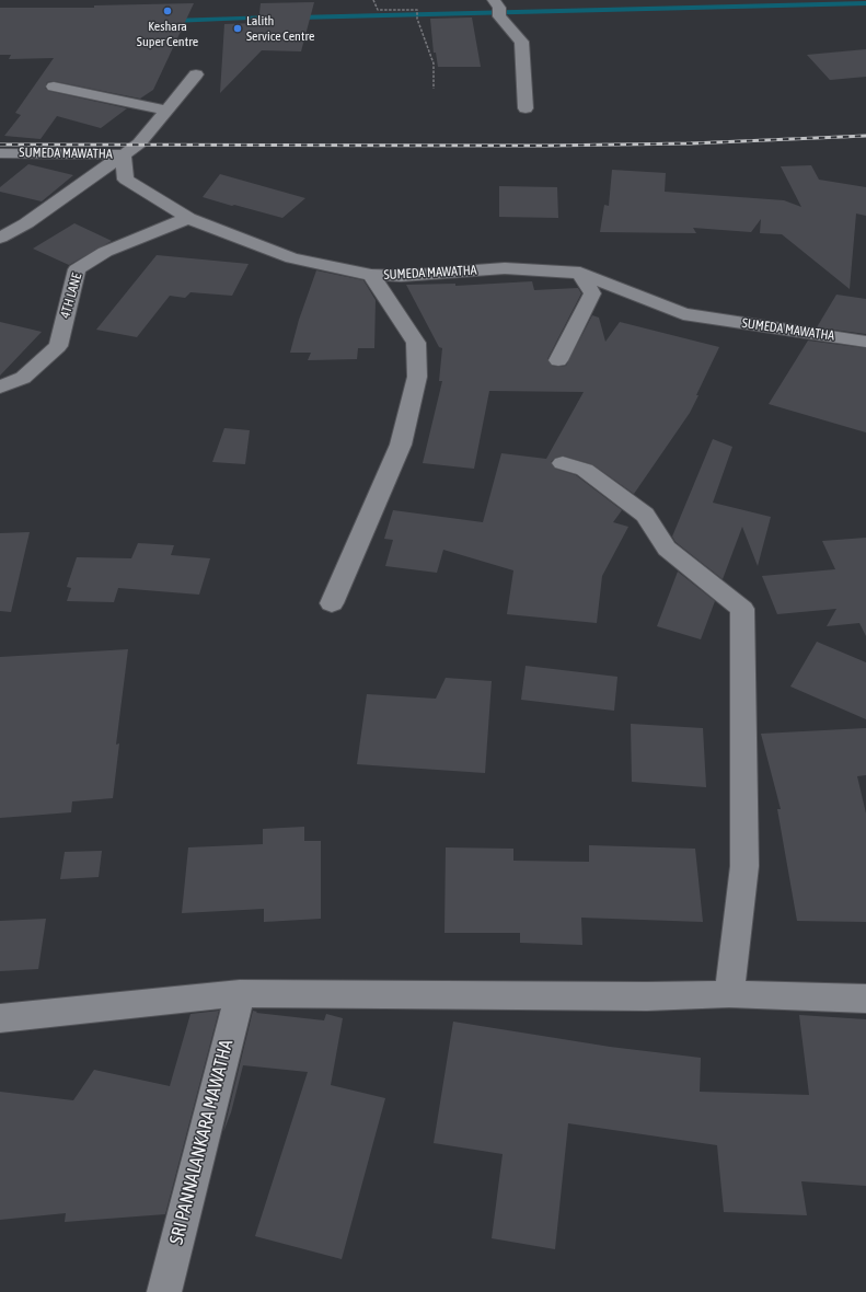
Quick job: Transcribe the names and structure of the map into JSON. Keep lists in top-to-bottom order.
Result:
{
  "streets": {
    "street": ["SUMEDA MAWATHA", "4TH LANE", "SRI PANNALANKARA MAWATHA"]
  },
  "crossings": [
    ["SUMEDA MAWATHA", "4TH LANE"]
  ],
  "places": ["Keshara Super Centre", "Lalith Service Centre"]
}
